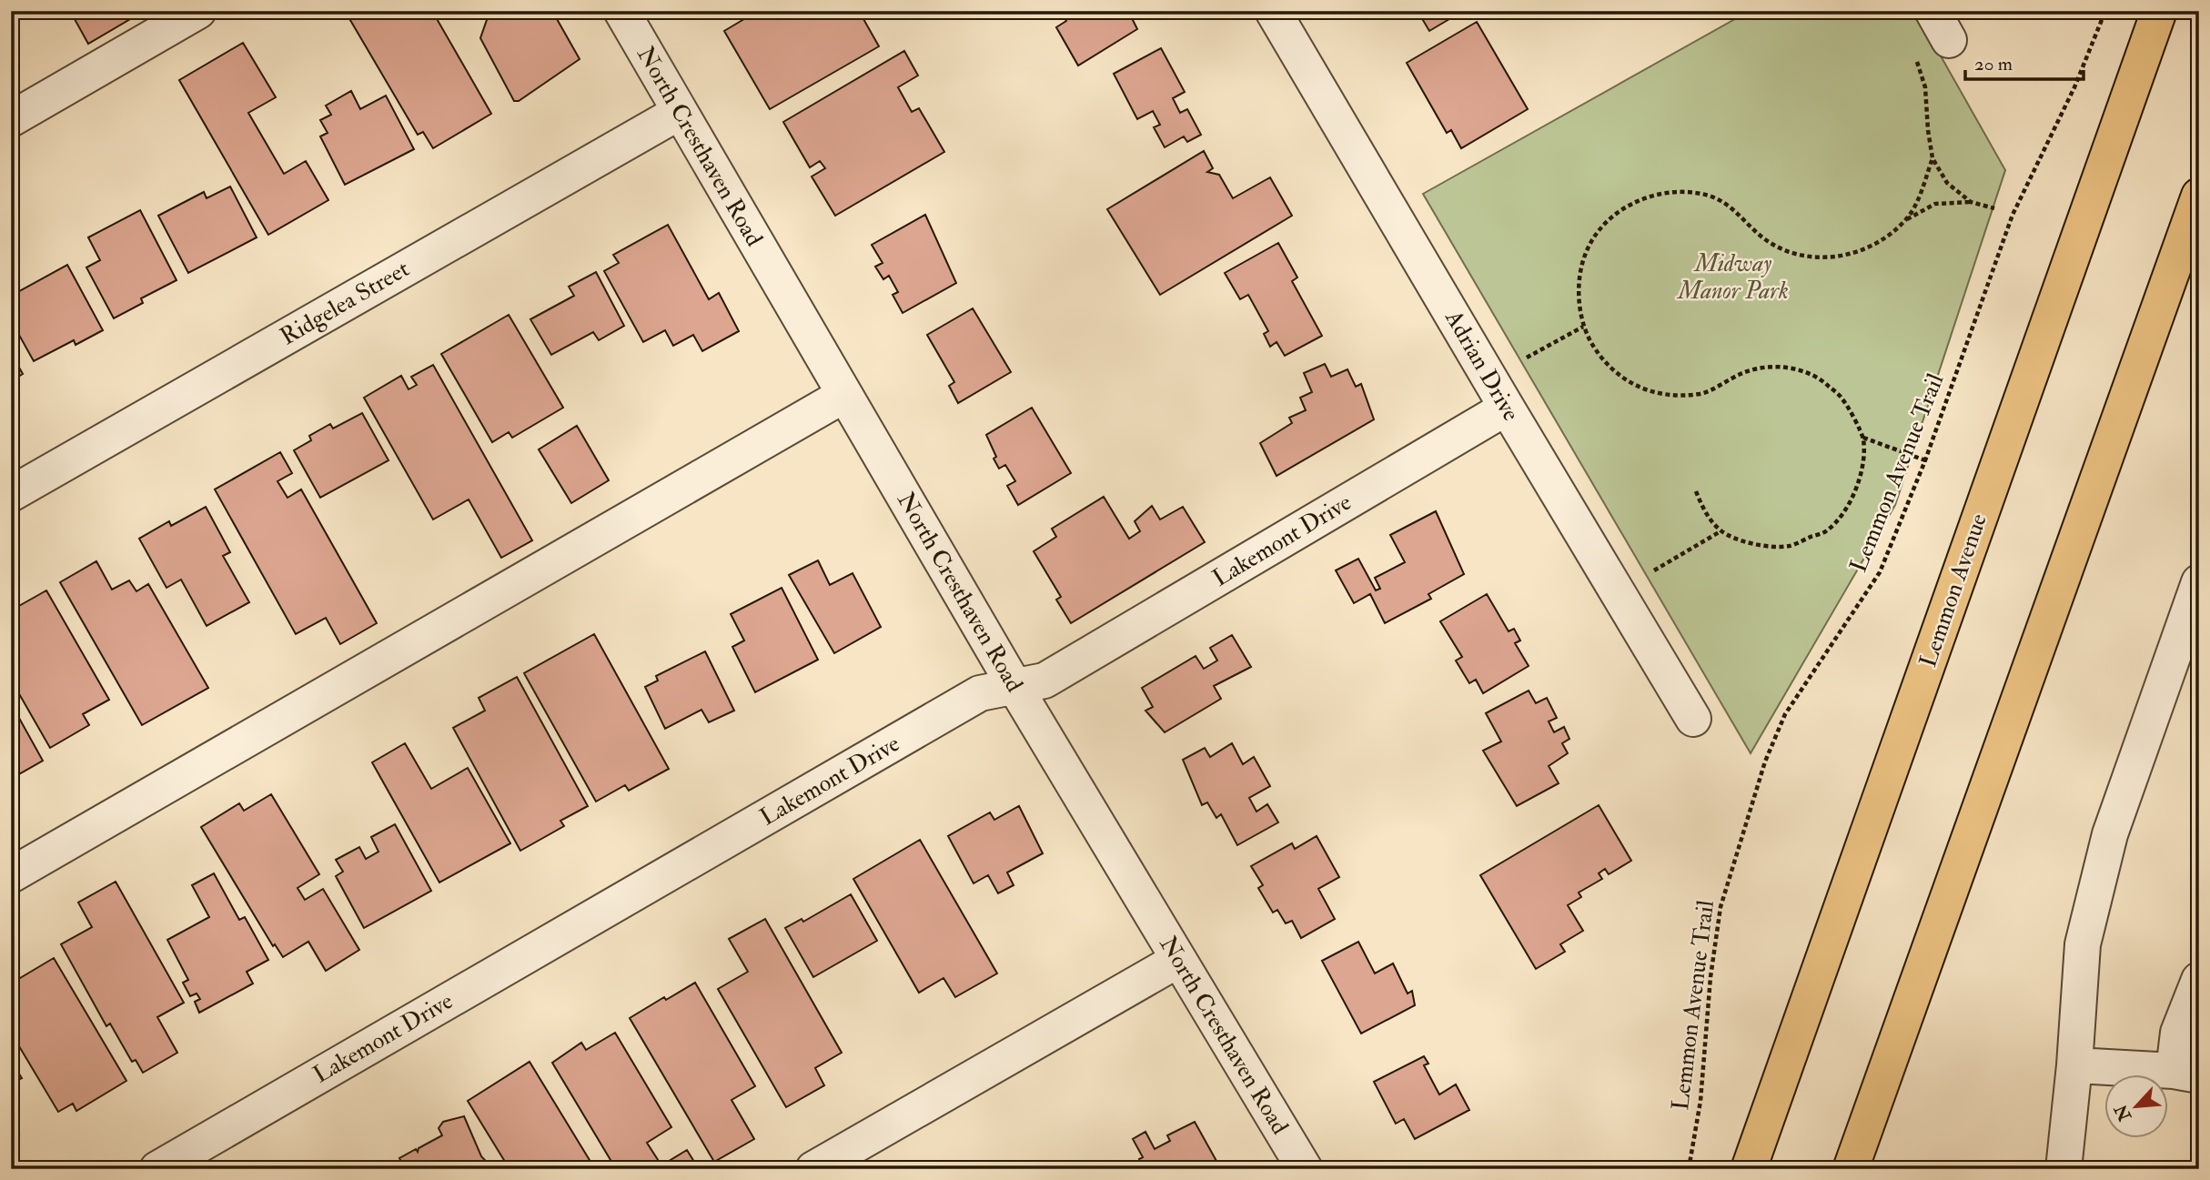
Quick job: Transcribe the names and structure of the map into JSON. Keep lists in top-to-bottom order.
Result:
{
  "streets": {
    "main road": ["Lemmon Avenue"],
    "street": [
      "North Cresthaven Road",
      "Ridgelea Street",
      "Adrian Drive",
      "Lakemont Drive"
    ],
    "path": ["Lemmon Avenue Trail"]
  },
  "crossings": [
    ["North Cresthaven Road", "Ridgelea Street"],
    ["North Cresthaven Road", "Lakemont Drive"],
    ["Adrian Drive", "Lakemont Drive"]
  ],
  "parks": ["Midway Manor Park"],
  "scale_bar": "20 m",
  "north": "bottom left"
}
